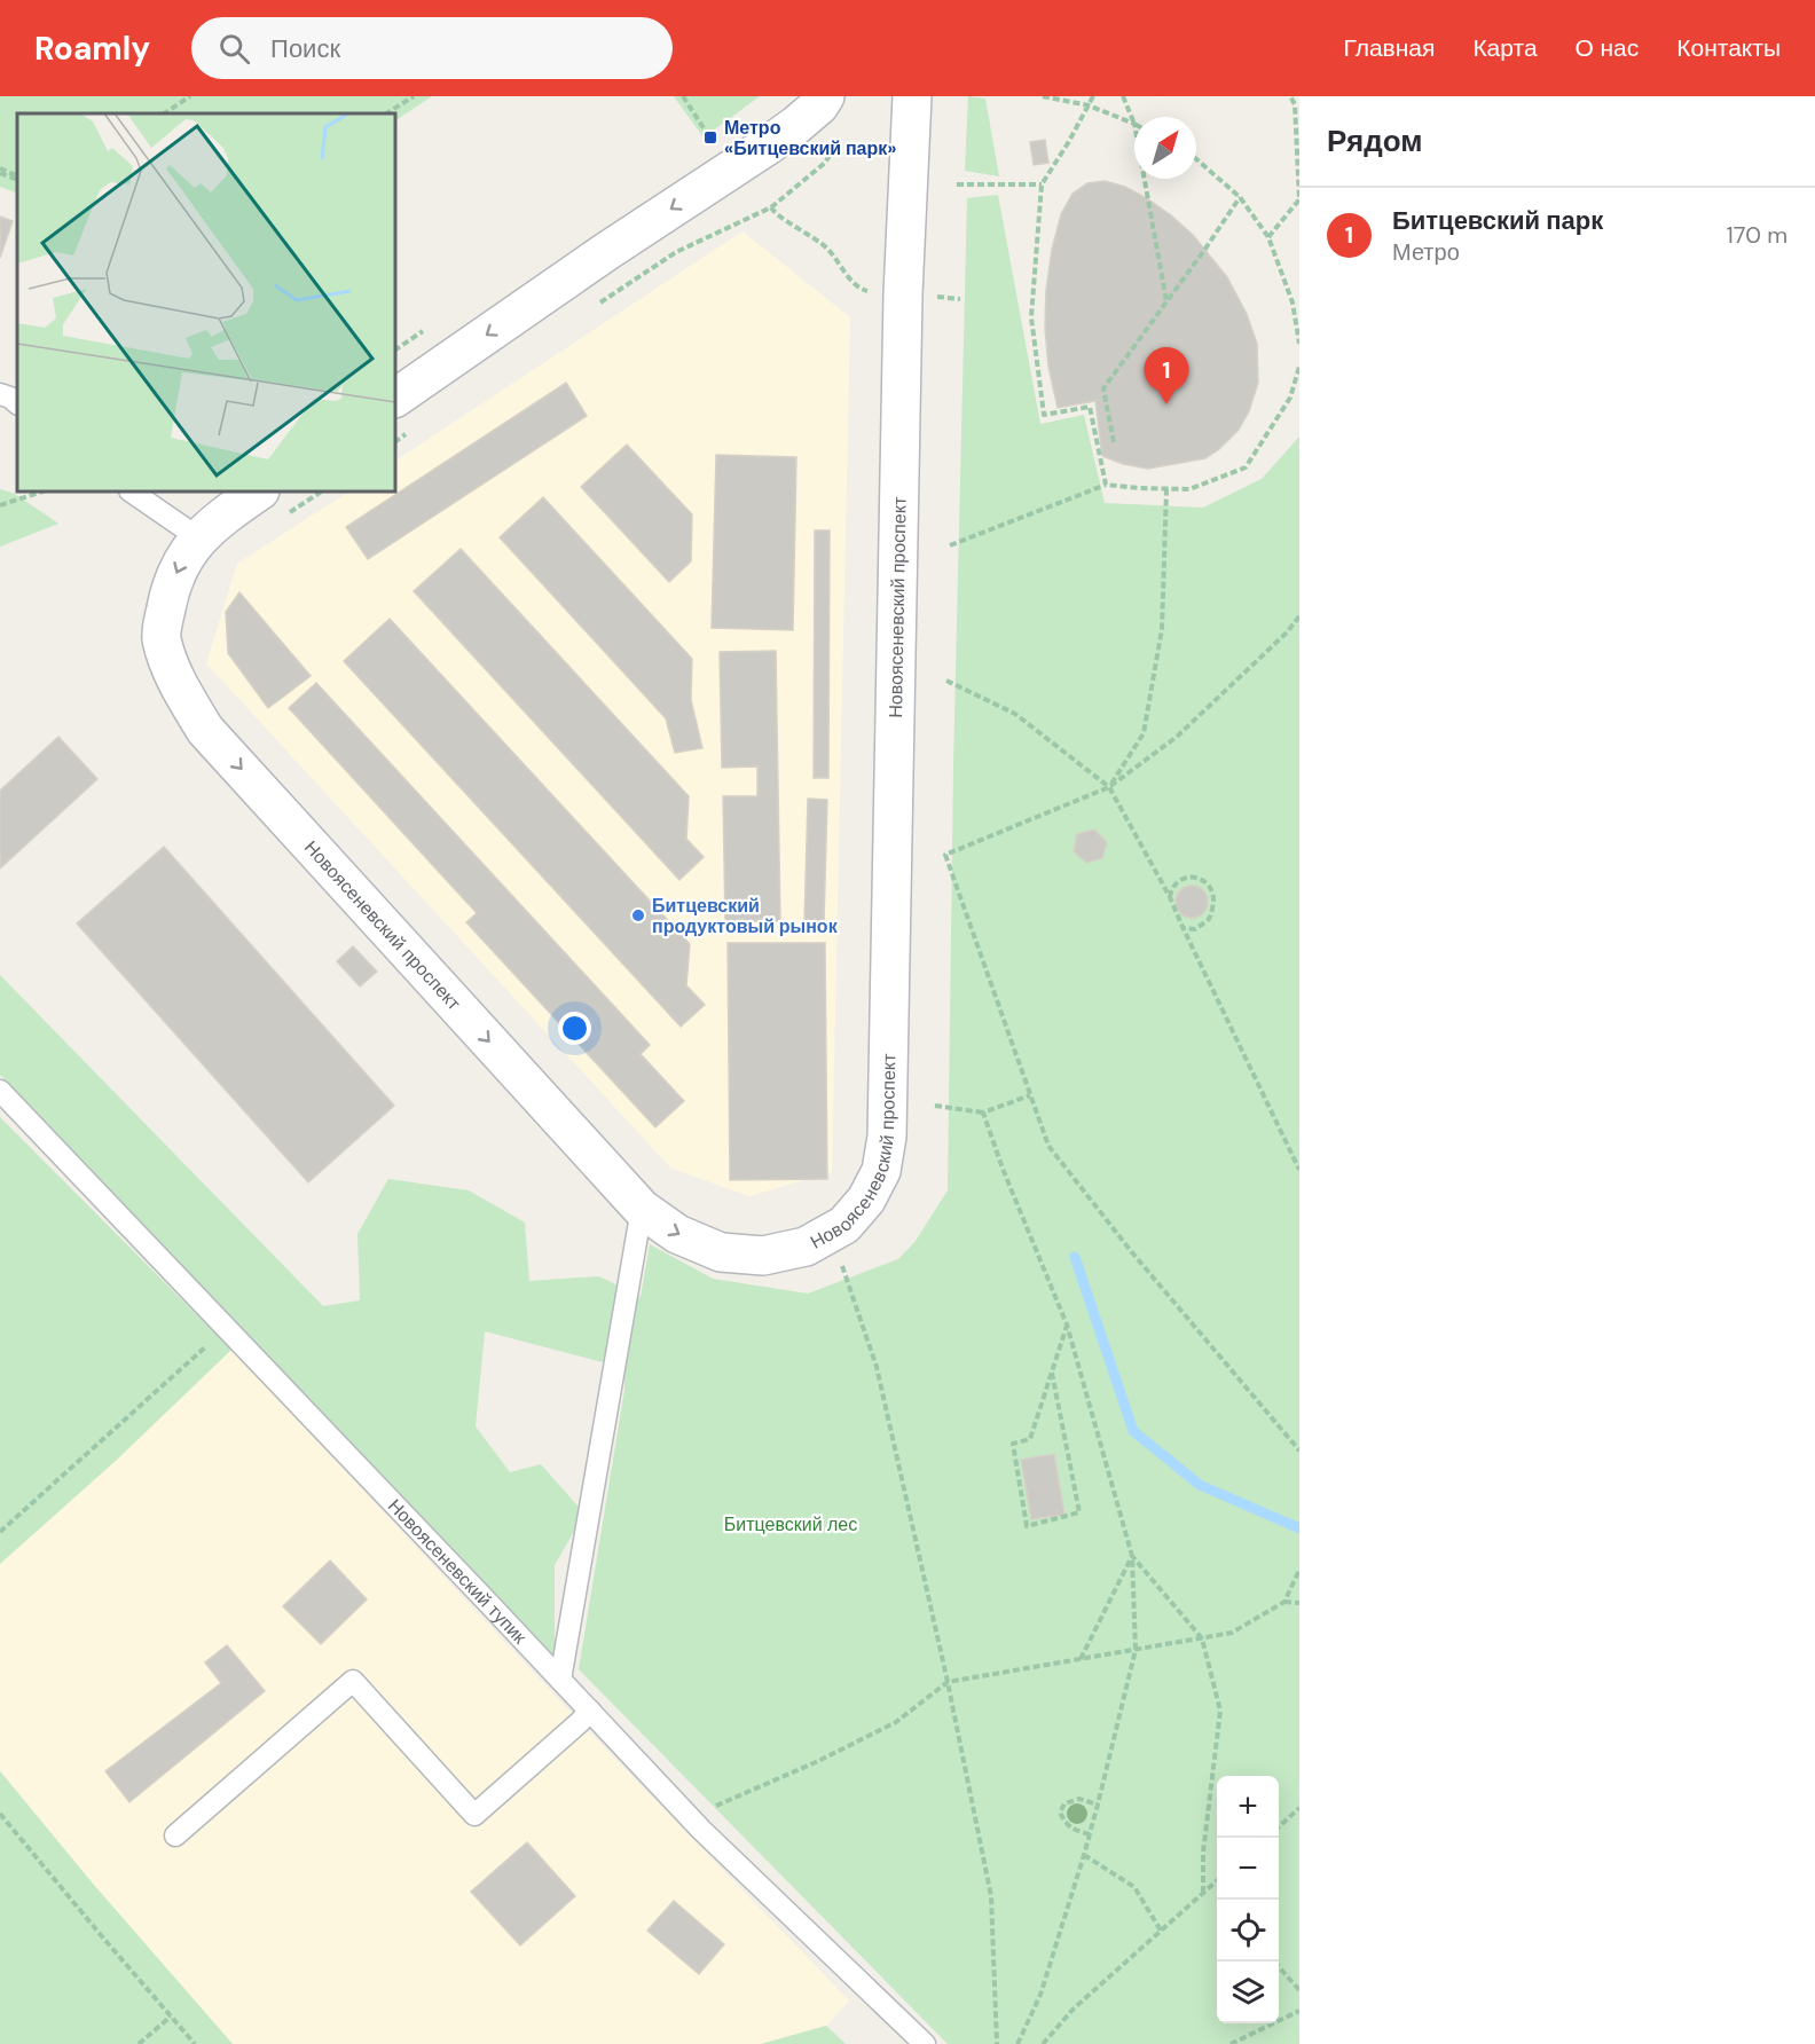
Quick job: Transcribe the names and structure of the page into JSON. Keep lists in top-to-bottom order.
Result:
{
  "streets": {
    "street": ["Новоясеневский проспект"],
    "lane": ["Новоясеневский тупик"]
  },
  "one_way": ["Новоясеневский проспект"],
  "parks": ["Битцевский лес"],
  "places": {
    "transit": ["Метро «Битцевский парк»"],
    "other": ["Битцевский продуктовый рынок"]
  },
  "north": "top right",
  "page": {
    "header": "Roamly",
    "search": "Поиск",
    "nav": [
      "Главная",
      "Карта",
      "О нас",
      "Контакты"
    ],
    "heading": "Рядом",
    "list": [
      {
        "mark": "1",
        "name": "Битцевский парк",
        "note": "Метро",
        "value": "170 m"
      }
    ],
    "pins": "1",
    "map_buttons": ["+", "−"]
  }
}
